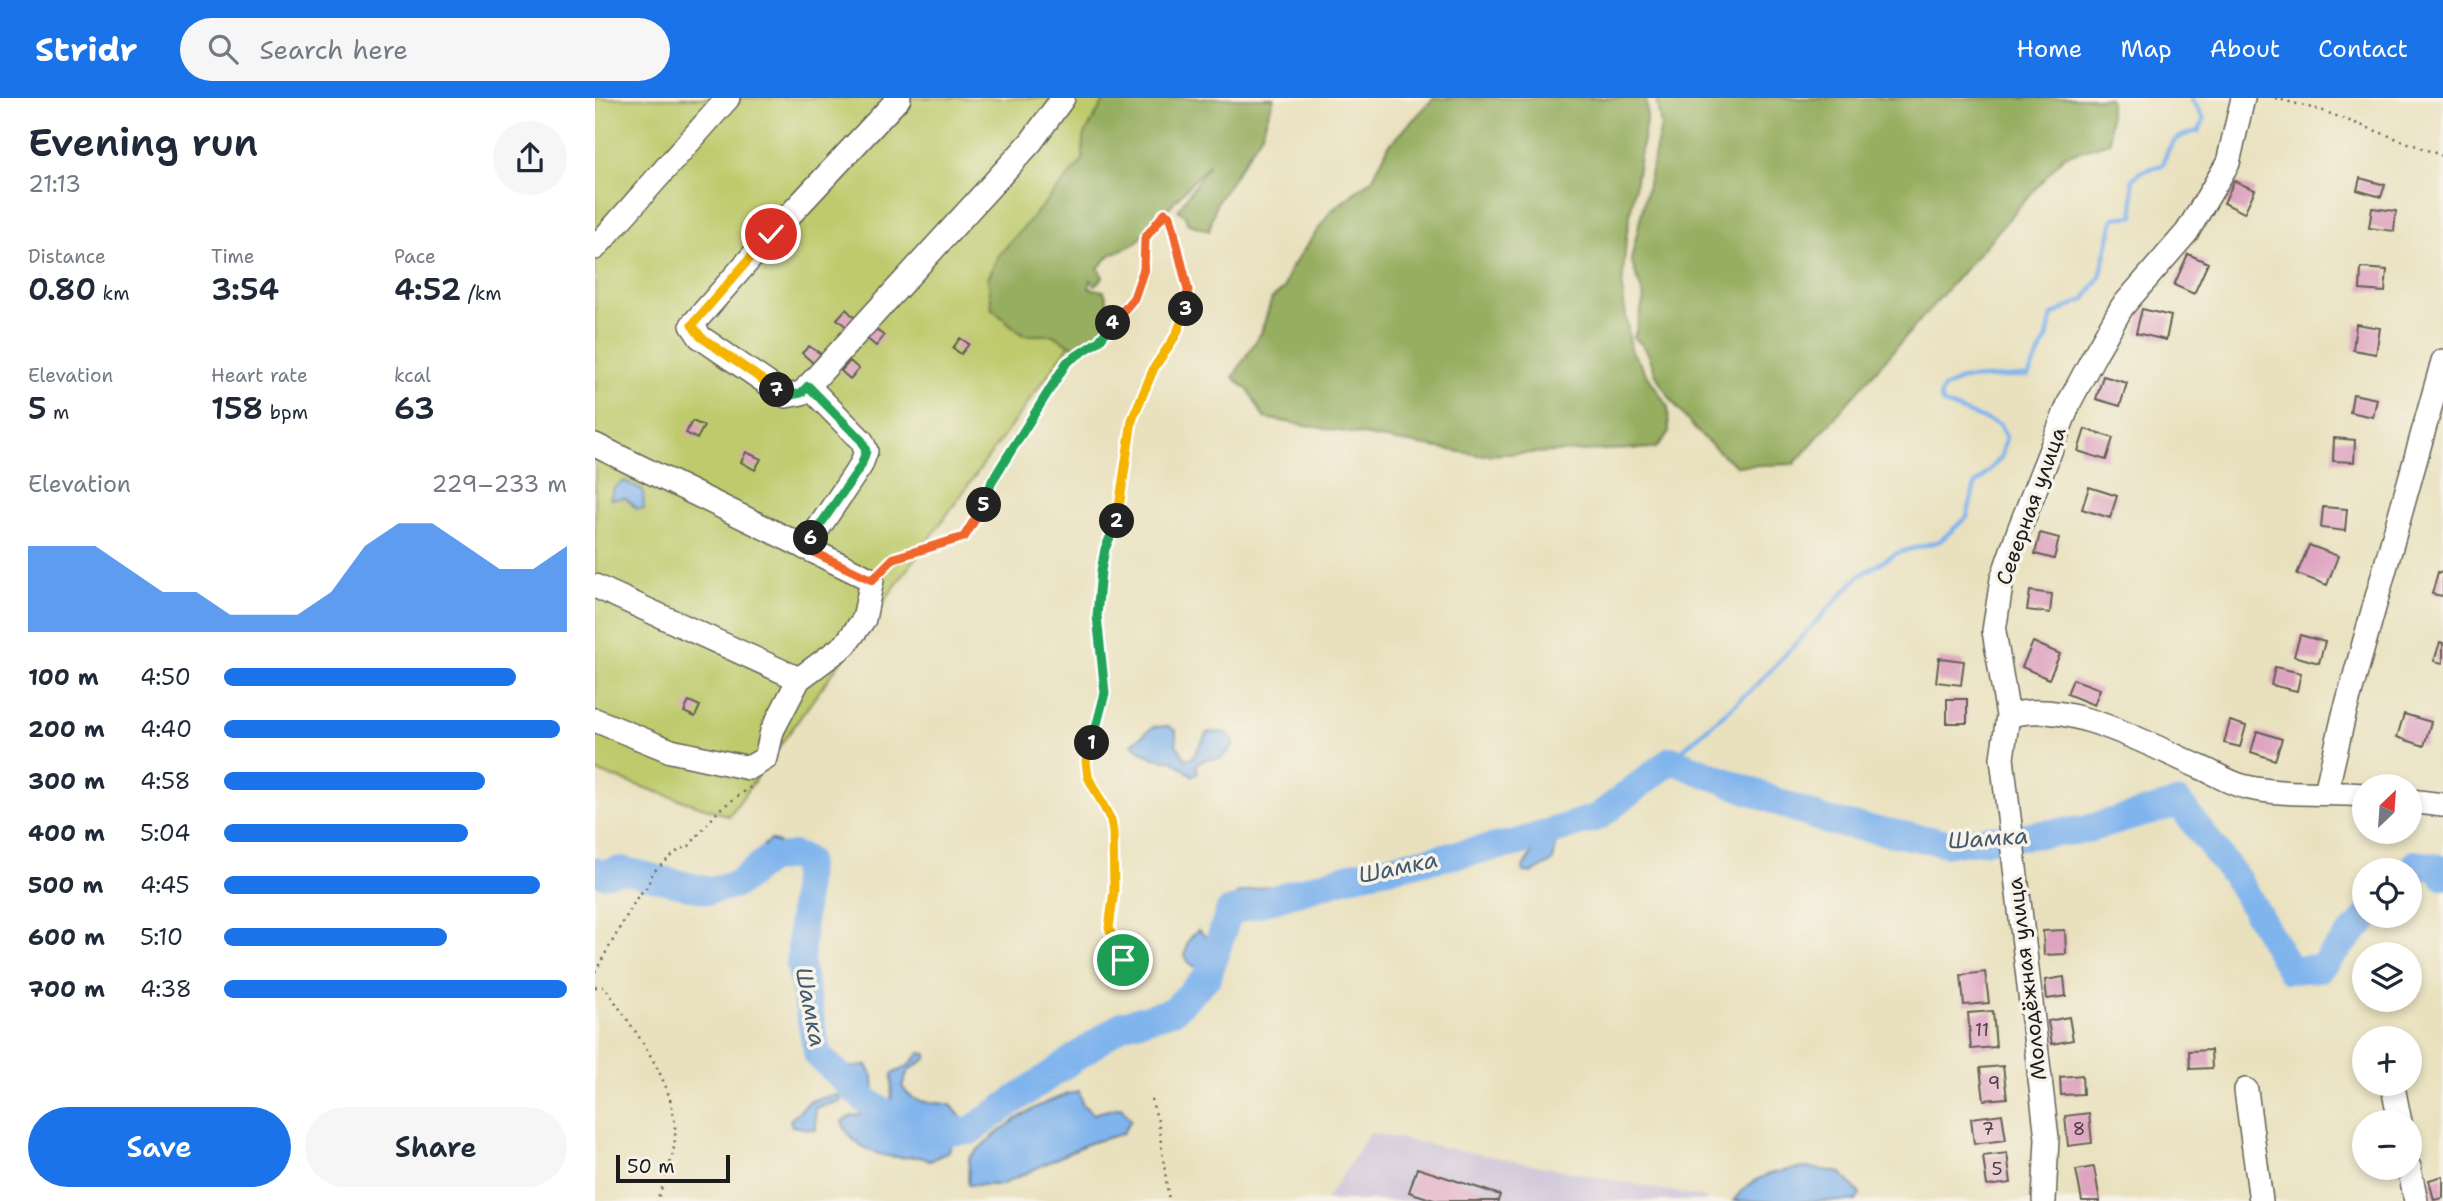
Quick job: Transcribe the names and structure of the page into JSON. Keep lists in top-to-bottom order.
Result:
{
  "streets": {
    "street": ["Северная улица", "Молодёжная улица"]
  },
  "crossings": [
    ["Северная улица", "Молодёжная улица"]
  ],
  "water": ["Шамка"],
  "house_numbers": [
    "11",
    "9",
    "7",
    "8",
    "5"
  ],
  "scale_bar": "50 m",
  "north": "top right",
  "page": {
    "header": "Stridr",
    "search": "Search here",
    "nav": [
      "Home",
      "Map",
      "About",
      "Contact"
    ],
    "heading": ["Evening run", "21:13"],
    "stats": [
      ["Distance", "0.80 km"],
      ["Time", "3:54"],
      ["Pace", "4:52 /km"],
      ["Elevation", "5 m"],
      ["Heart rate", "158 bpm"],
      ["kcal", "63"]
    ],
    "pins": [
      "3",
      "4",
      "7",
      "5",
      "2",
      "6",
      "1"
    ],
    "chart": ["Elevation", "229–233 m"],
    "list": [
      {
        "name": "100 m",
        "note": "4:50"
      },
      {
        "name": "200 m",
        "note": "4:40"
      },
      {
        "name": "300 m",
        "note": "4:58"
      },
      {
        "name": "400 m",
        "note": "5:04"
      },
      {
        "name": "500 m",
        "note": "4:45"
      },
      {
        "name": "600 m",
        "note": "5:10"
      },
      {
        "name": "700 m",
        "note": "4:38"
      }
    ],
    "map_buttons": ["+", "−"],
    "buttons": ["Save", "Share"],
    "scale": "50 m"
  }
}
